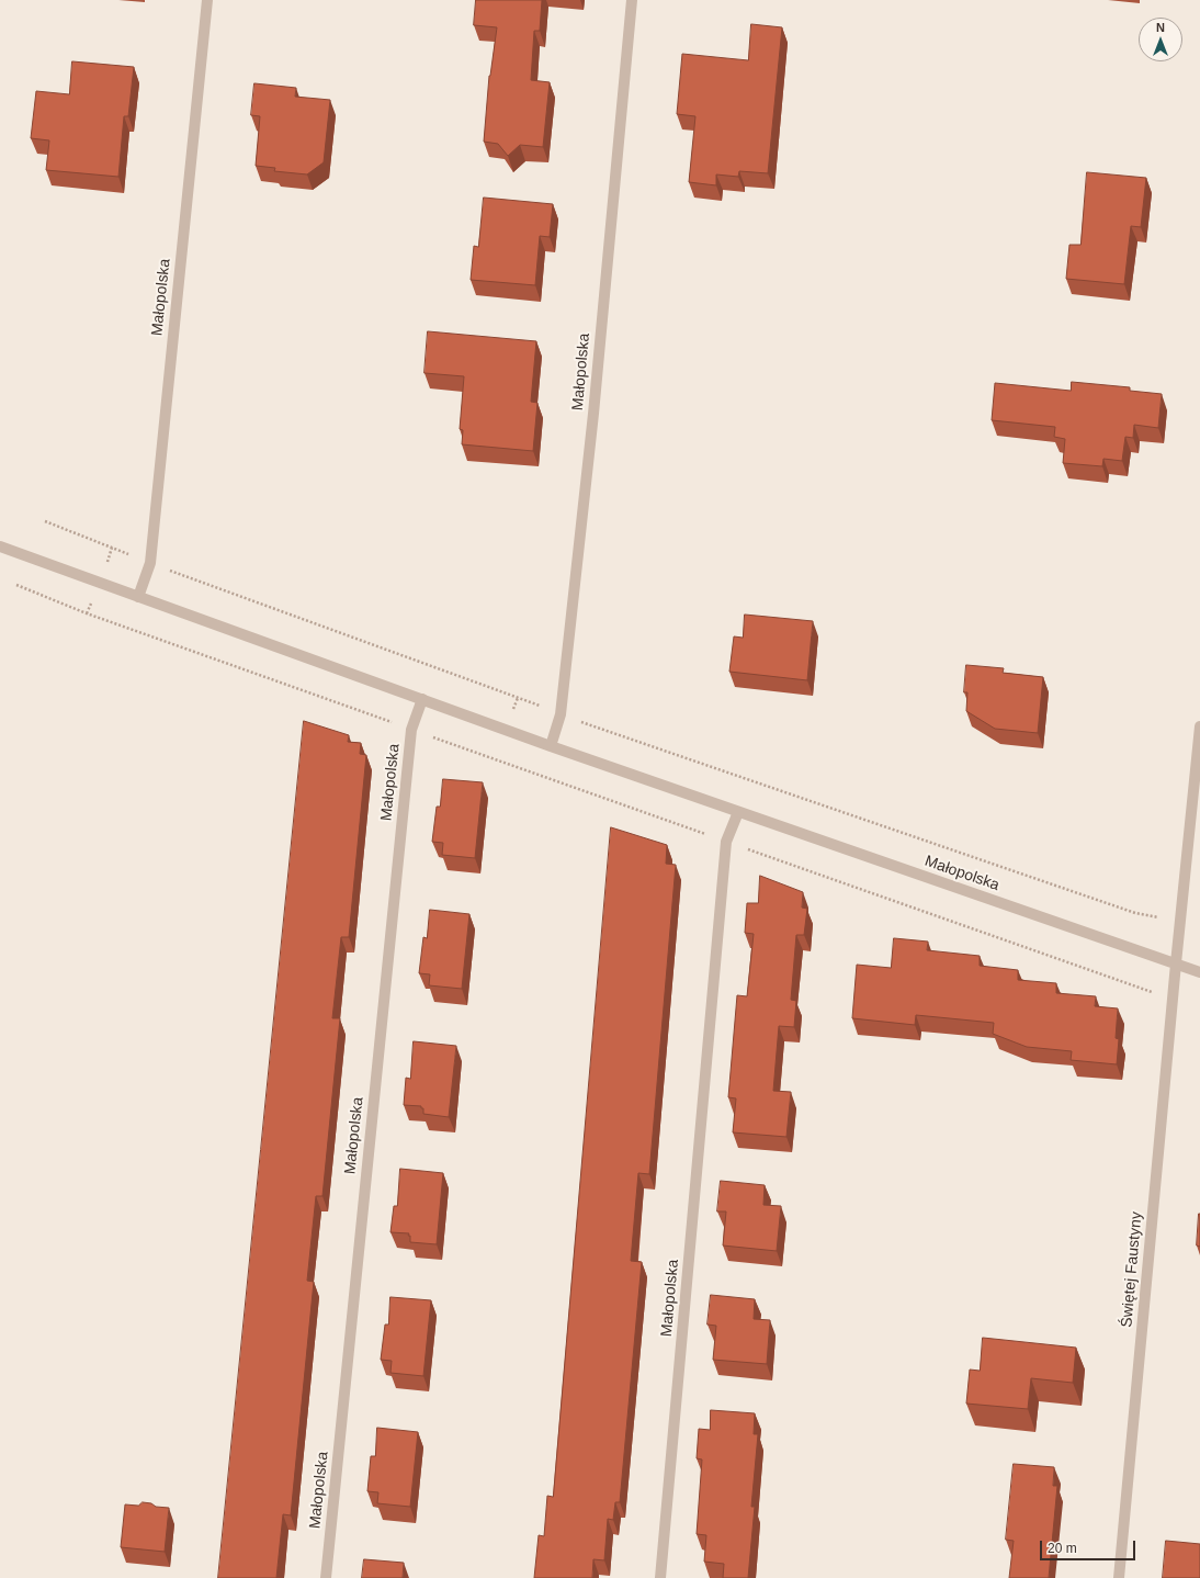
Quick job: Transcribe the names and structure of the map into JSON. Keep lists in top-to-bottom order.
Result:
{
  "streets": {
    "street": ["Małopolska", "Świętej Faustyny"]
  },
  "crossings": [
    ["Małopolska", "Świętej Faustyny"]
  ],
  "scale_bar": "20 m",
  "north": "top"
}
